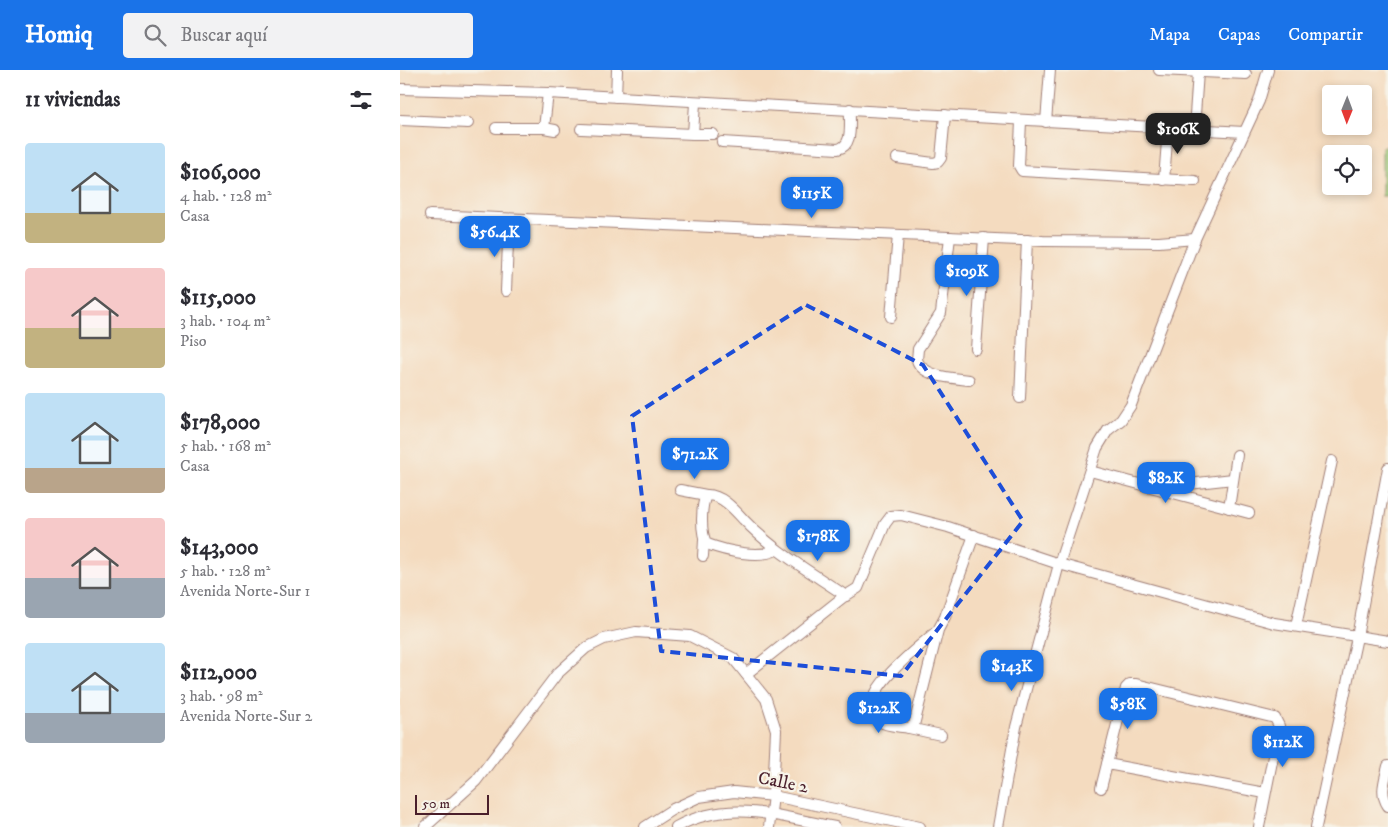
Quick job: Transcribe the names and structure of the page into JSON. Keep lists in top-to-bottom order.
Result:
{
  "streets": {
    "street": ["Calle 2"]
  },
  "scale_bar": "50 m",
  "north": "bottom",
  "page": {
    "header": "Homiq",
    "search": "Buscar aquí",
    "nav": ["Mapa", "Capas", "Compartir"],
    "heading": "11 viviendas",
    "price": [
      "$106K",
      "$115K",
      "$56.4K",
      "$109K",
      "$71.2K",
      "$82K",
      "$178K",
      "$143K",
      "$58K",
      "$122K",
      "$112K"
    ],
    "list": [
      {
        "name": "$106,000",
        "note": "4 hab. · 128 m² · Casa"
      },
      {
        "name": "$115,000",
        "note": "3 hab. · 104 m² · Piso"
      },
      {
        "name": "$178,000",
        "note": "5 hab. · 168 m² · Casa"
      },
      {
        "name": "$143,000",
        "note": "5 hab. · 128 m² · Avenida Norte-Sur 1"
      },
      {
        "name": "$112,000",
        "note": "3 hab. · 98 m² · Avenida Norte-Sur 2"
      }
    ],
    "scale": "50 m"
  }
}
